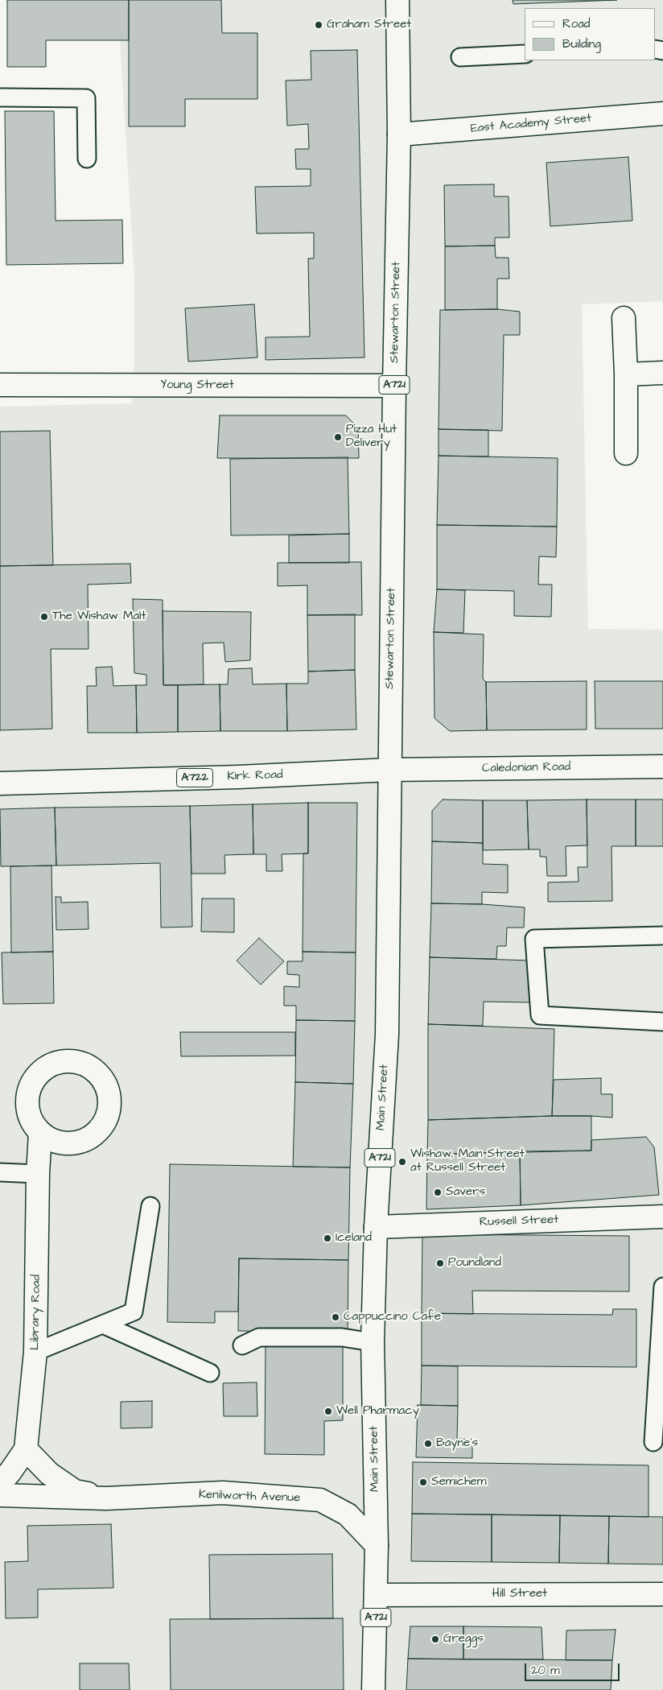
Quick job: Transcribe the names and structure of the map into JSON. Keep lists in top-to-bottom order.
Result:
{
  "streets": {
    "main road": [
      "East Academy Street",
      "Stewarton Street",
      "A721",
      "Young Street",
      "Caledonian Road",
      "Kirk Road",
      "A722",
      "Main Street",
      "Russell Street",
      "Library Road",
      "Kenilworth Avenue",
      "Hill Street"
    ]
  },
  "crossings": [
    ["East Academy Street", "Stewarton Street"],
    ["Stewarton Street", "Young Street"],
    ["Stewarton Street", "Caledonian Road"],
    ["Stewarton Street", "Kirk Road"],
    ["Stewarton Street", "Main Street"],
    ["Caledonian Road", "Kirk Road"],
    ["Caledonian Road", "Main Street"],
    ["Kirk Road", "Main Street"],
    ["Main Street", "Russell Street"],
    ["Main Street", "Kenilworth Avenue"],
    ["Main Street", "Hill Street"],
    ["Library Road", "Kenilworth Avenue"]
  ],
  "places": [
    "Graham Street",
    "Pizza Hut Delivery",
    "The Wishaw Malt",
    "Wishaw, Main Street at Russell Street",
    "Savers",
    "Iceland",
    "Poundland",
    "Cappuccino Cafe",
    "Well Pharmacy",
    "Bayne's",
    "Semichem",
    "Greggs"
  ],
  "legend": ["Road", "Building"],
  "scale_bar": "20 m"
}
